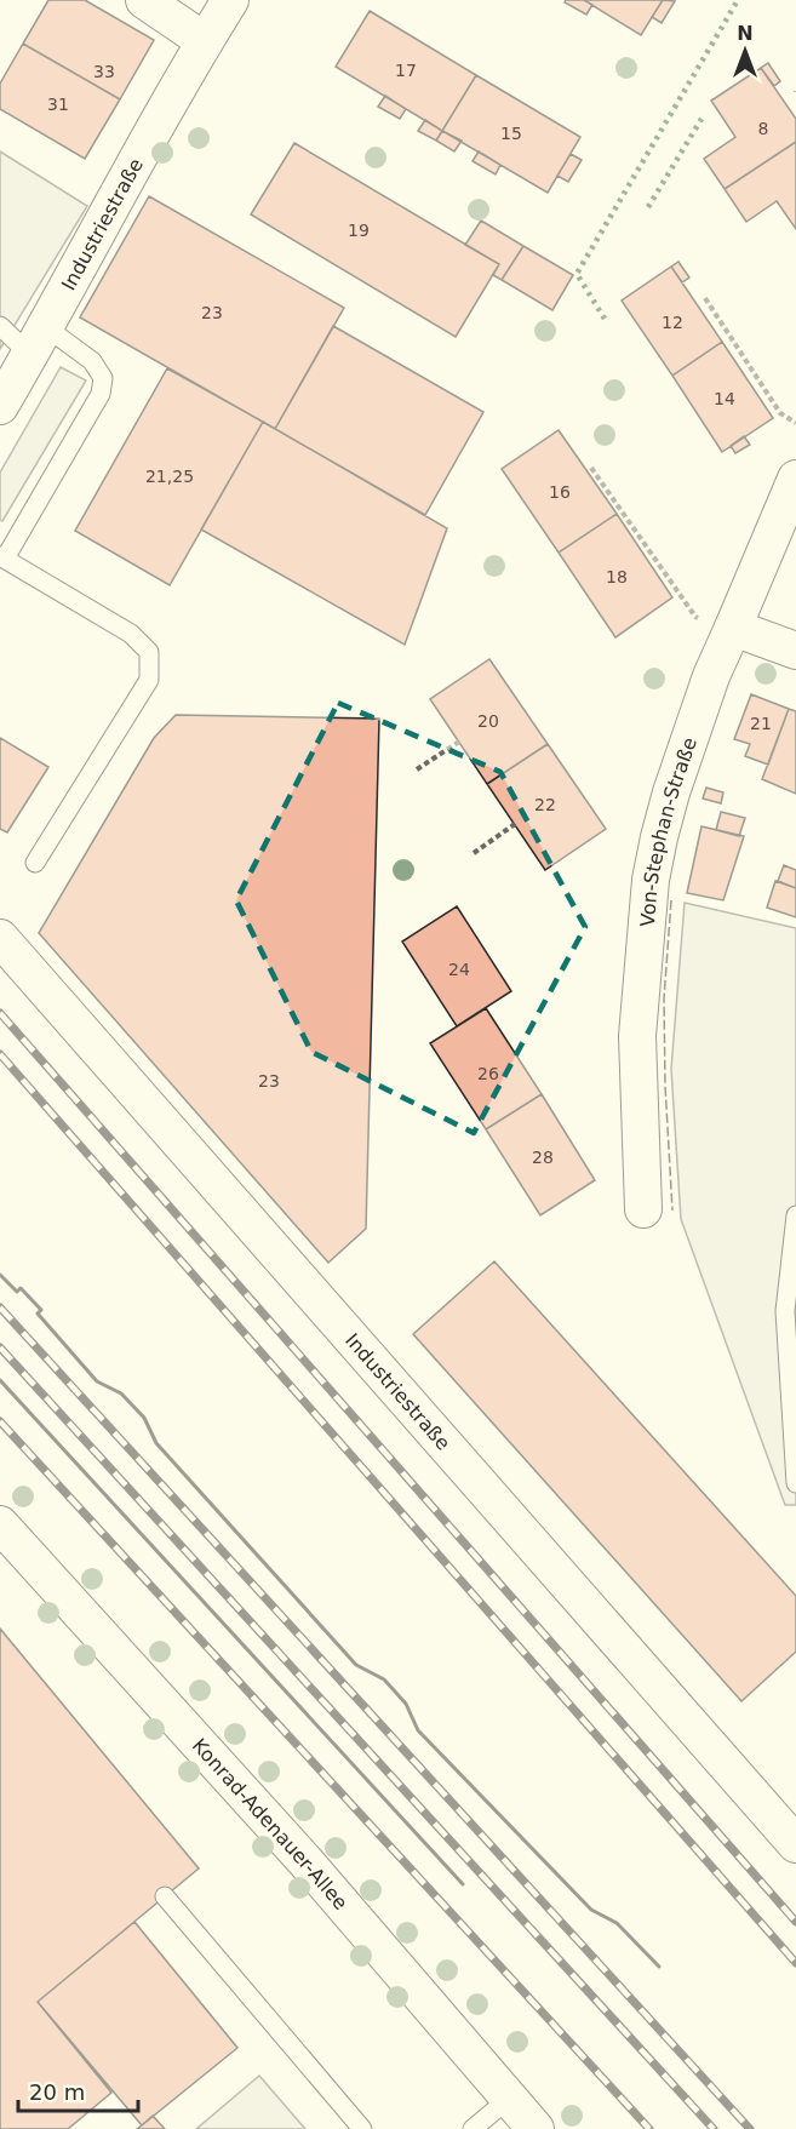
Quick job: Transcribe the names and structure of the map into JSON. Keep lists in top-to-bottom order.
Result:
{
  "streets": {
    "street": ["Industriestraße", "Von-Stephan-Straße", "Konrad-Adenauer-Allee"]
  },
  "house_numbers": [
    "17",
    "33",
    "31",
    "8",
    "15",
    "19",
    "23",
    "12",
    "14",
    "21,25",
    "16",
    "18",
    "20",
    "21",
    "22",
    "24",
    "26",
    "23",
    "28"
  ],
  "scale_bar": "20 m",
  "north": "top"
}
